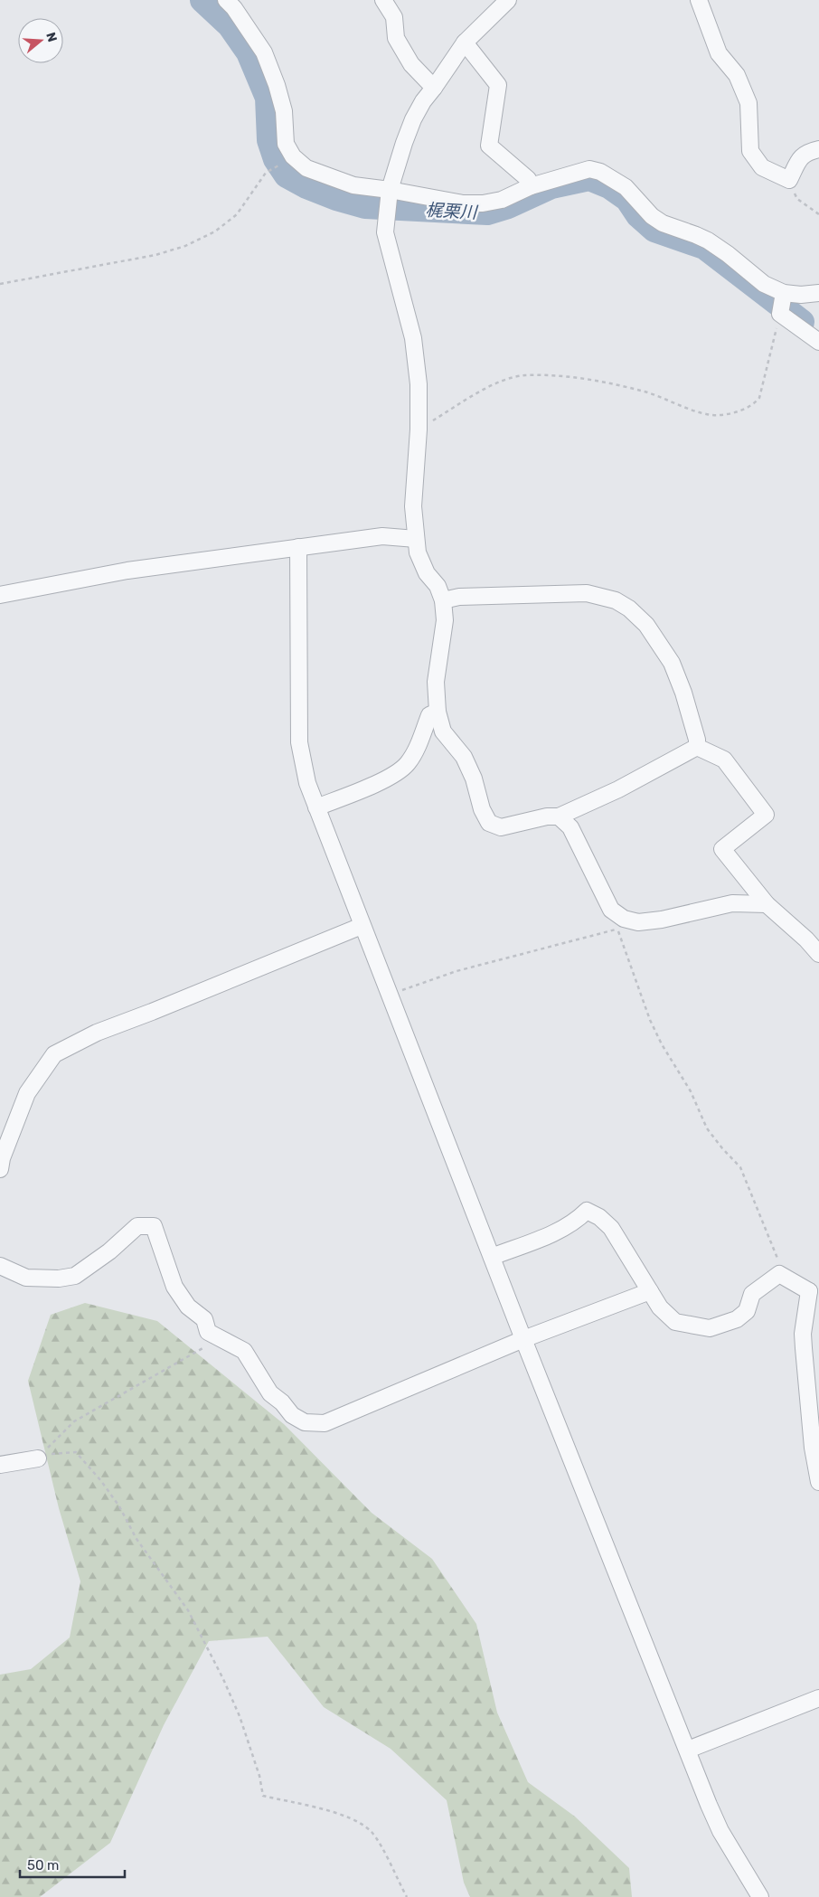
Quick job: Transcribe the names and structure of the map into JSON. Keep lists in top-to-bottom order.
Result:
{
  "water": ["梶栗川"],
  "scale_bar": "50 m",
  "north": "right"
}
